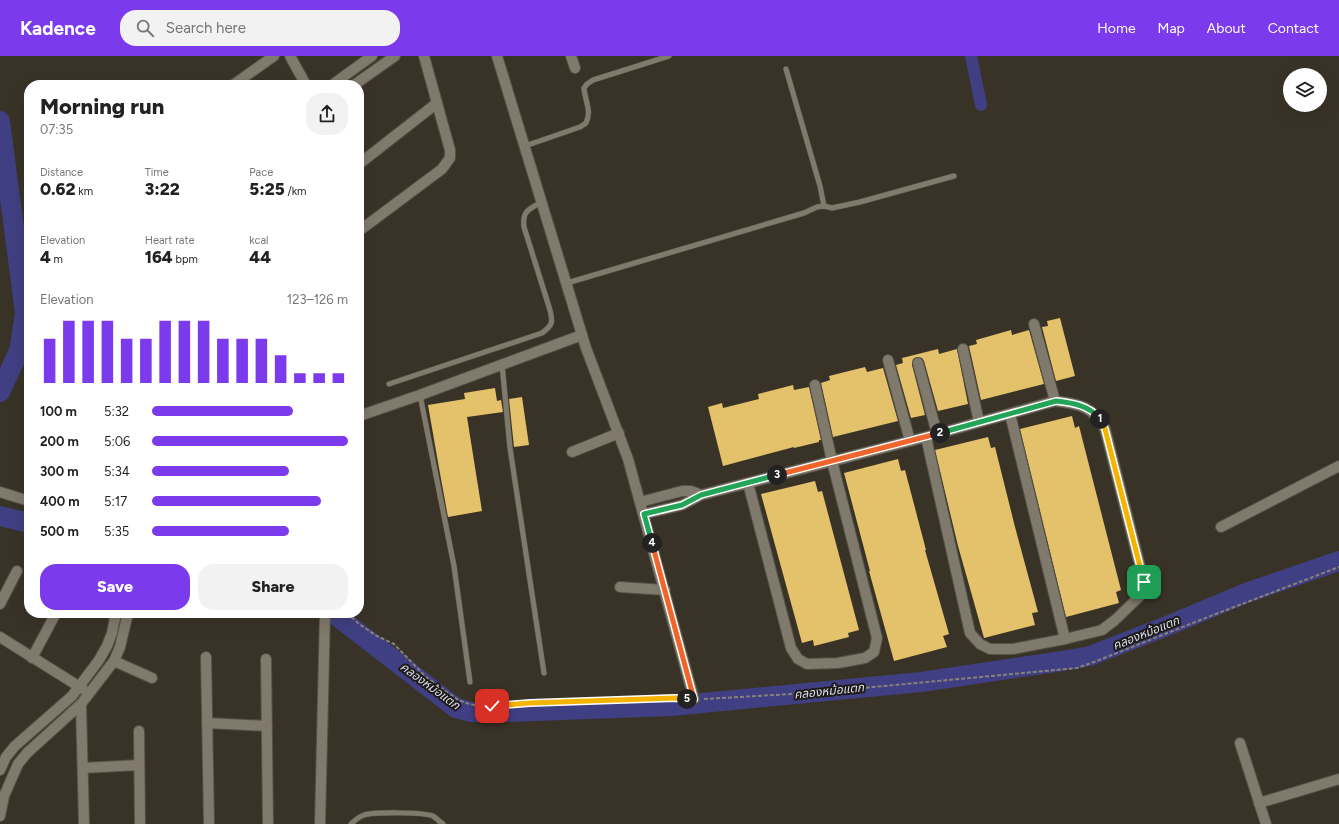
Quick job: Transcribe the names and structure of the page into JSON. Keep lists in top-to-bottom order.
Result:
{
  "water": ["คลองหม้อแตก"],
  "page": {
    "header": "Kadence",
    "search": "Search here",
    "nav": [
      "Home",
      "Map",
      "About",
      "Contact"
    ],
    "heading": ["Morning run", "07:35"],
    "stats": [
      ["Distance", "0.62 km"],
      ["Time", "3:22"],
      ["Pace", "5:25 /km"],
      ["Elevation", "4 m"],
      ["Heart rate", "164 bpm"],
      ["kcal", "44"]
    ],
    "chart": ["Elevation", "123–126 m"],
    "list": [
      {
        "name": "100 m",
        "note": "5:32"
      },
      {
        "name": "200 m",
        "note": "5:06"
      },
      {
        "name": "300 m",
        "note": "5:34"
      },
      {
        "name": "400 m",
        "note": "5:17"
      },
      {
        "name": "500 m",
        "note": "5:35"
      }
    ],
    "pins": [
      "1",
      "2",
      "3",
      "4",
      "5"
    ],
    "buttons": ["Save", "Share"]
  }
}
